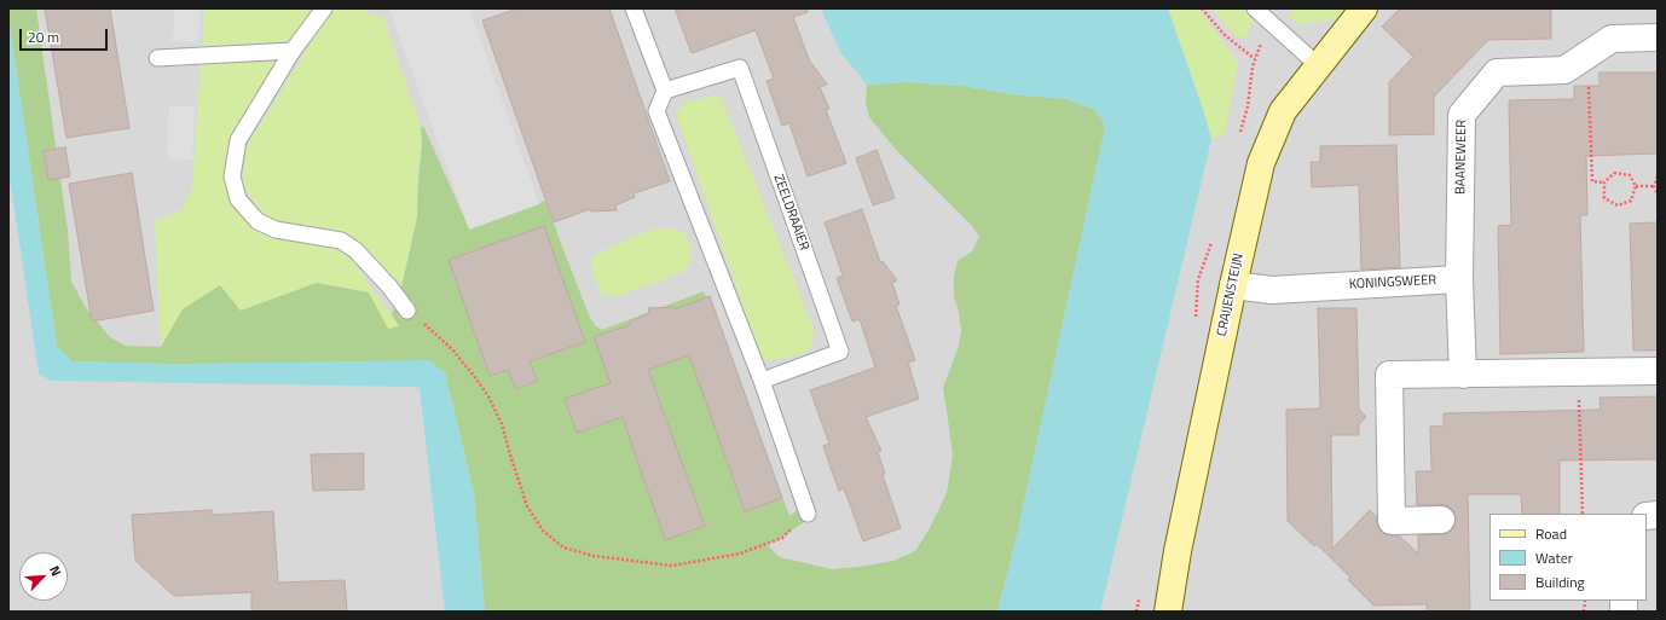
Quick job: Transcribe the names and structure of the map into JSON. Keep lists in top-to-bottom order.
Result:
{
  "streets": {
    "street": ["BAANEWEER", "KONINGSWEER", "CRAIJENSTEIJN"],
    "lane": ["ZEELDRAAIER"]
  },
  "crossings": [
    ["BAANEWEER", "KONINGSWEER"],
    ["KONINGSWEER", "CRAIJENSTEIJN"]
  ],
  "legend": ["Road", "Water", "Building"],
  "scale_bar": "20 m",
  "north": "top right"
}
